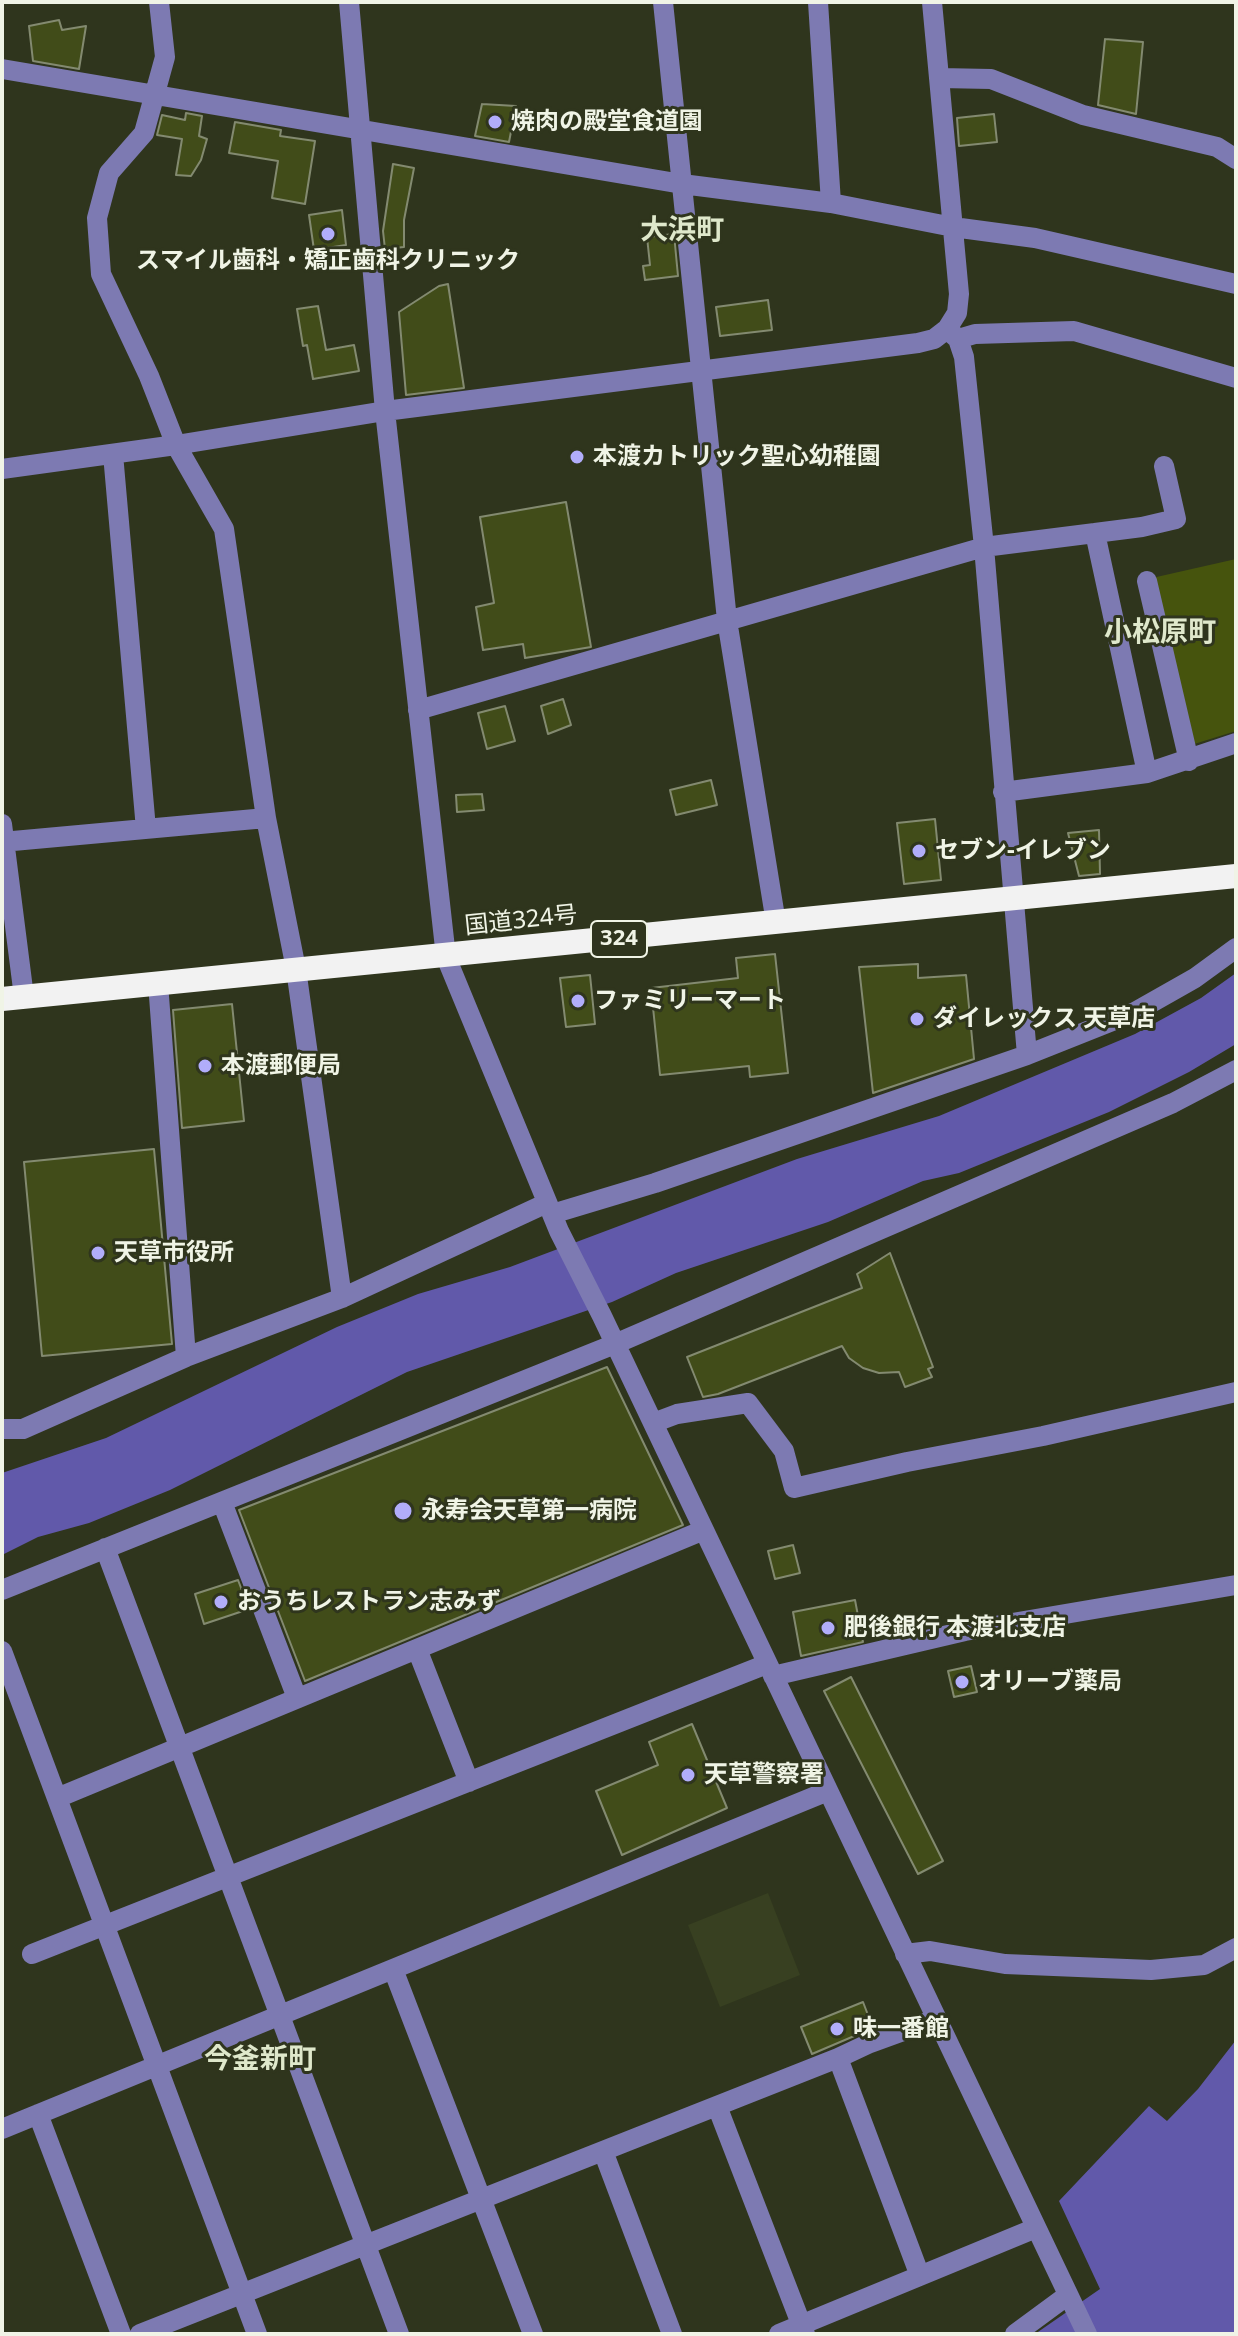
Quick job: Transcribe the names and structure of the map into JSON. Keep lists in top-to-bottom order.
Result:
{
  "streets": {
    "highway": ["国道324号", "324"]
  },
  "districts": ["大浜町", "小松原町", "今釜新町"],
  "places": [
    "焼肉の殿堂食道園",
    "スマイル歯科・矯正歯科クリニック",
    "本渡カトリック聖心幼稚園",
    "セブン-イレブン",
    "ファミリーマート",
    "ダイレックス 天草店",
    "本渡郵便局",
    "天草市役所",
    "永寿会天草第一病院",
    "おうちレストラン志みず",
    "肥後銀行 本渡北支店",
    "オリーブ薬局",
    "天草警察署",
    "味一番館"
  ]
}
